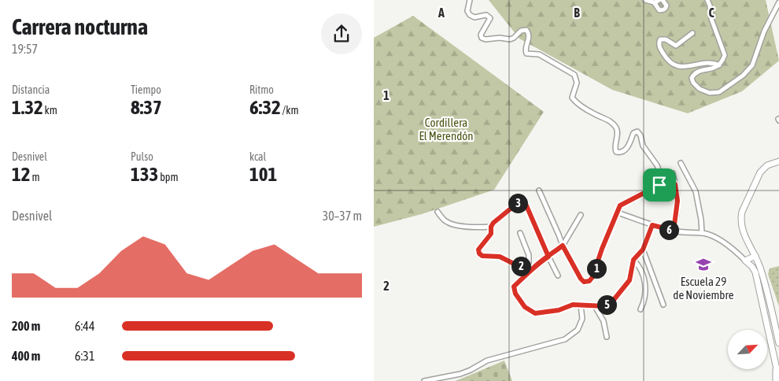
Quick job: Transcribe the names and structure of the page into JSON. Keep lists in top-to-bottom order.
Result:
{
  "parks": ["Cordillera El Merendón"],
  "places": {
    "school or university": ["Escuela 29 de Noviembre"]
  },
  "north": "top right",
  "page": {
    "heading": ["Carrera nocturna", "19:57"],
    "stats": [
      ["Distancia", "1.32 km"],
      ["Tiempo", "8:37"],
      ["Ritmo", "6:32 /km"],
      ["Desnivel", "12 m"],
      ["Pulso", "133 bpm"],
      ["kcal", "101"]
    ],
    "pins": [
      "3",
      "6",
      "2",
      "1",
      "5"
    ],
    "chart": ["Desnivel", "30–37 m"],
    "list": [
      {
        "name": "200 m",
        "note": "6:44"
      },
      {
        "name": "400 m",
        "note": "6:31"
      }
    ]
  },
  "grid": {
    "columns": ["A", "B", "C"],
    "rows": ["1", "2"]
  }
}
